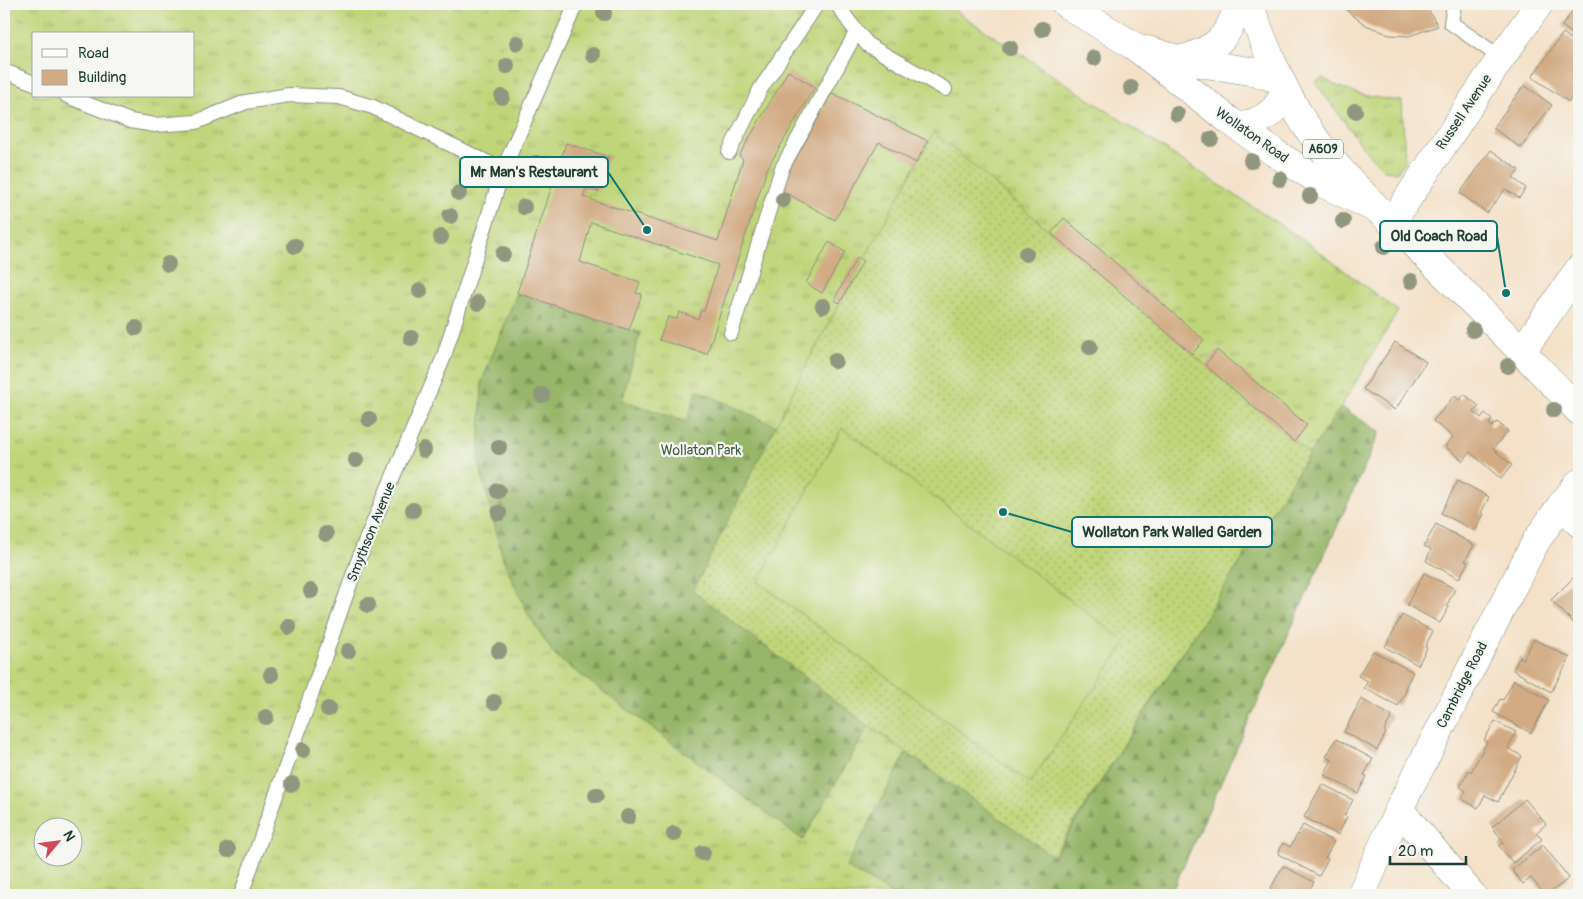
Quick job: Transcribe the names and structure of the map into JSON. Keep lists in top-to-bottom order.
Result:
{
  "streets": {
    "street": [
      "Russell Avenue",
      "Wollaton Road",
      "A609",
      "Cambridge Road"
    ],
    "lane": ["Smythson Avenue"]
  },
  "crossings": [
    ["Russell Avenue", "Wollaton Road"]
  ],
  "parks": ["Wollaton Park"],
  "places": ["Mr Man's Restaurant", "Old Coach Road", "Wollaton Park Walled Garden"],
  "legend": ["Road", "Building"],
  "scale_bar": "20 m",
  "north": "top right"
}
